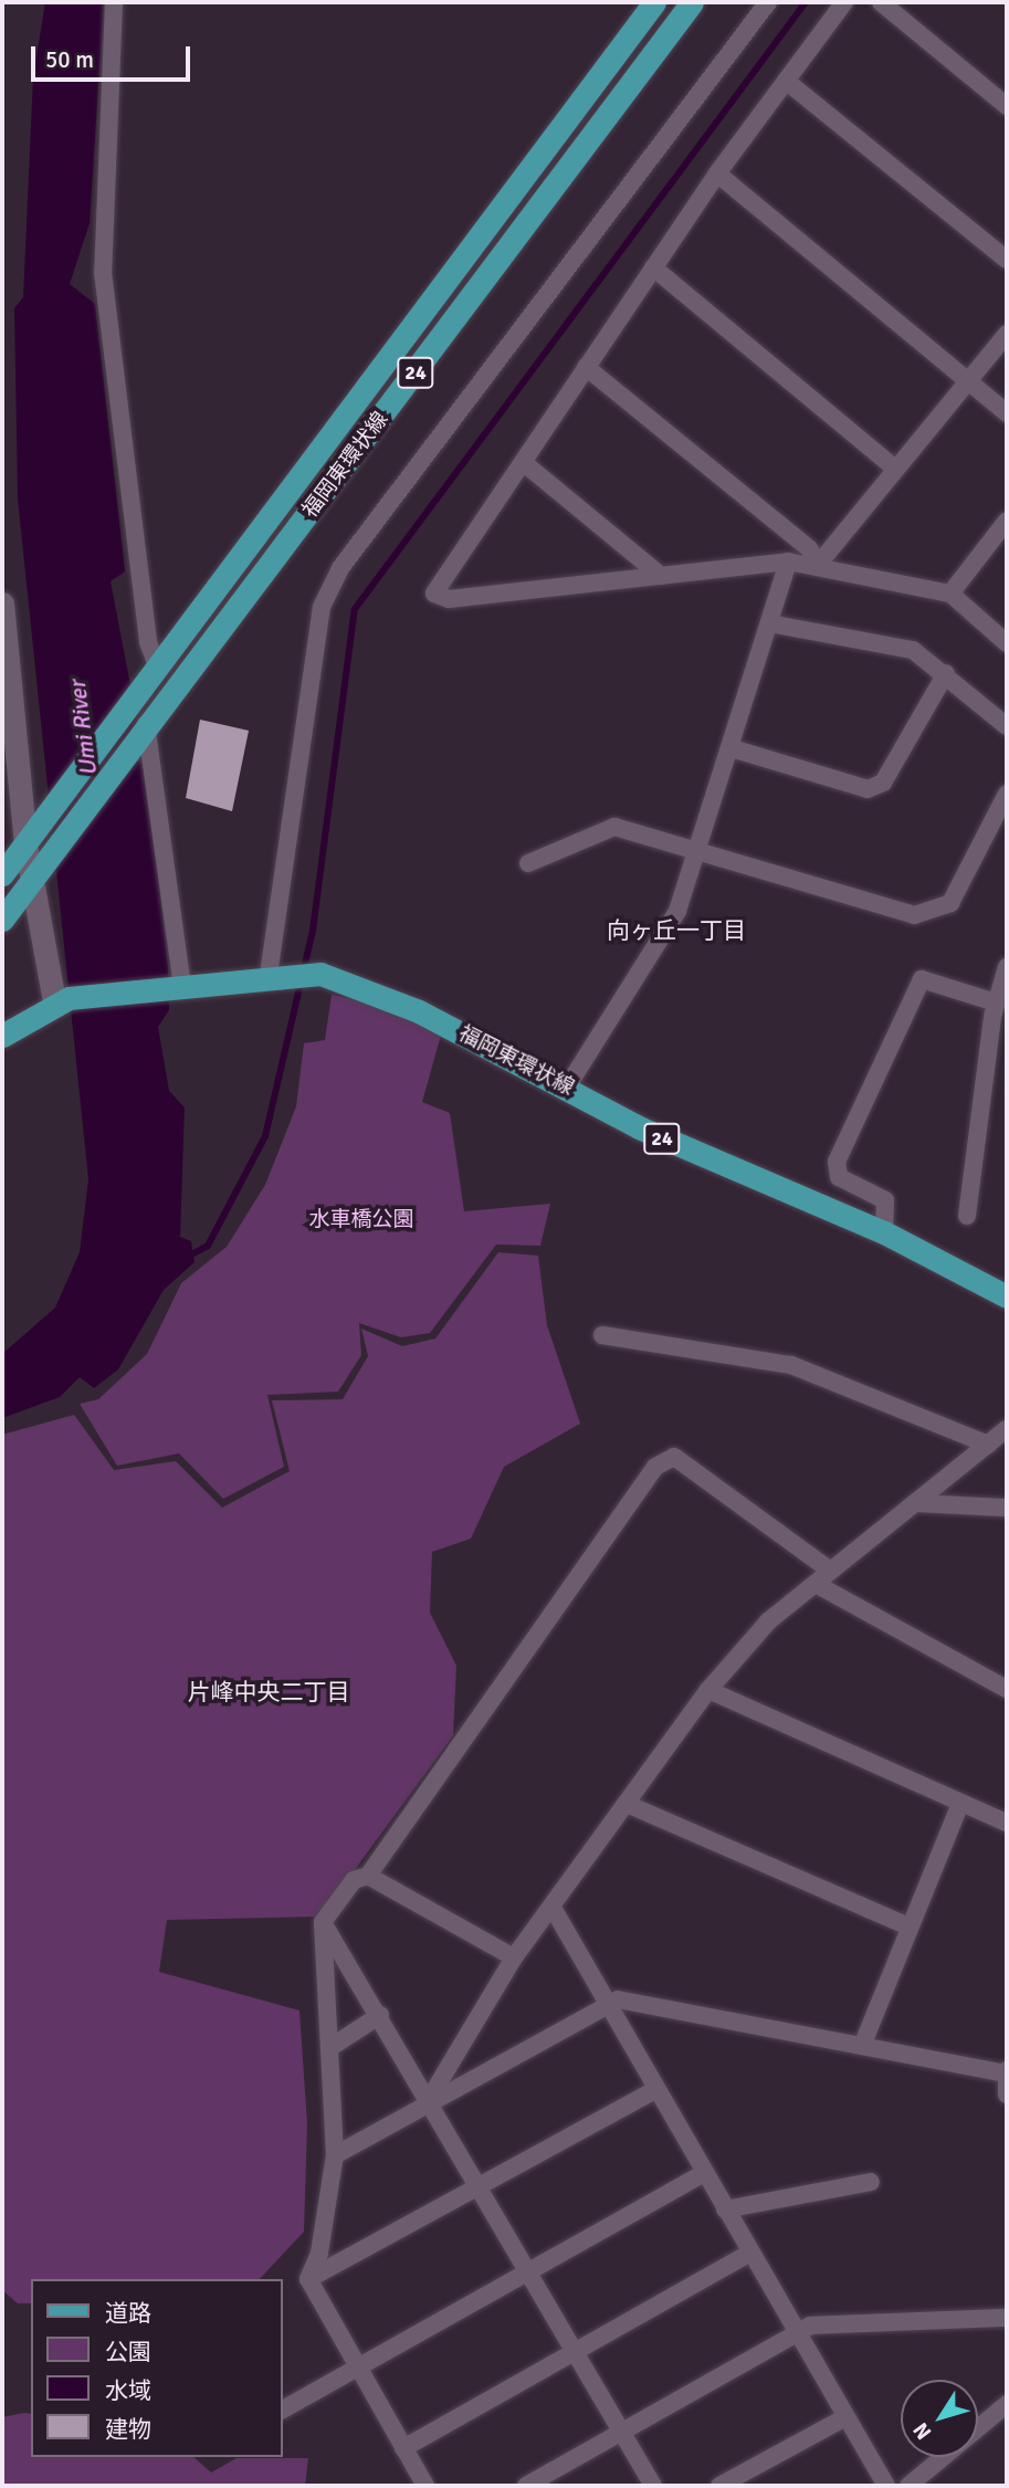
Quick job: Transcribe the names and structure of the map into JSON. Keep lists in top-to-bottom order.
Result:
{
  "streets": {
    "main road": ["24", "福岡東環状線"]
  },
  "crossings": [
    ["24", "福岡東環状線"]
  ],
  "districts": ["向ヶ丘一丁目", "片峰中央二丁目"],
  "water": ["Umi River"],
  "parks": ["水車橋公園"],
  "legend": [
    "道路",
    "公園",
    "水域",
    "建物"
  ],
  "scale_bar": "50 m",
  "north": "bottom left"
}
